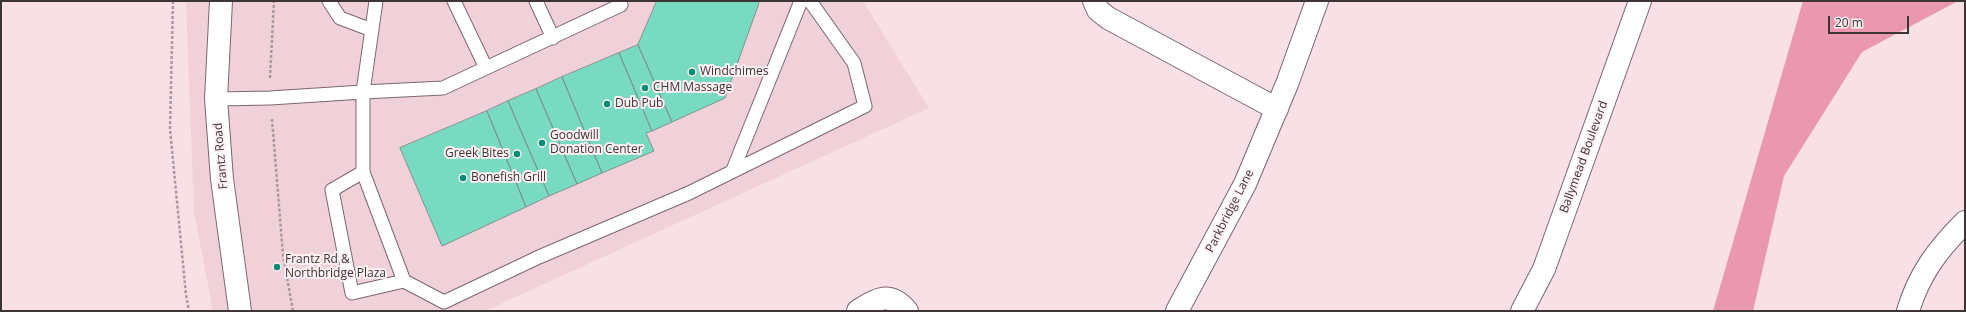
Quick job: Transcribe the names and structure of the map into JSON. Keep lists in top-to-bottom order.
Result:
{
  "streets": {
    "street": ["Frantz Road", "Ballymead Boulevard", "Parkbridge Lane"]
  },
  "places": [
    "Windchimes",
    "CHM Massage",
    "Dub Pub",
    "Goodwill Donation Center",
    "Greek Bites",
    "Bonefish Grill",
    "Frantz Rd & Northbridge Plaza"
  ],
  "scale_bar": "20 m"
}
